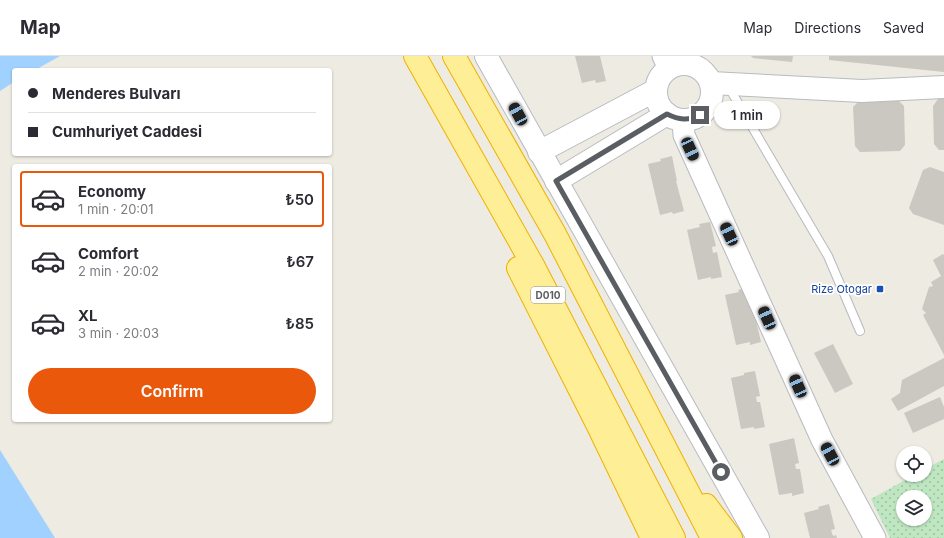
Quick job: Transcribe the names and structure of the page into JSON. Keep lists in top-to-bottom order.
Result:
{
  "streets": {
    "highway": ["D010"]
  },
  "places": {
    "transit": ["Rize Otogar"]
  },
  "page": {
    "header": "Map",
    "nav": ["Map", "Directions", "Saved"],
    "banner": ["Menderes Bulvarı", "Cumhuriyet Caddesi"],
    "bubble": "1 min",
    "list": [
      {
        "name": "Economy",
        "note": "1 min · 20:01",
        "value": "₺50"
      },
      {
        "name": "Comfort",
        "note": "2 min · 20:02",
        "value": "₺67"
      },
      {
        "name": "XL",
        "note": "3 min · 20:03",
        "value": "₺85"
      }
    ],
    "buttons": "Confirm"
  }
}
